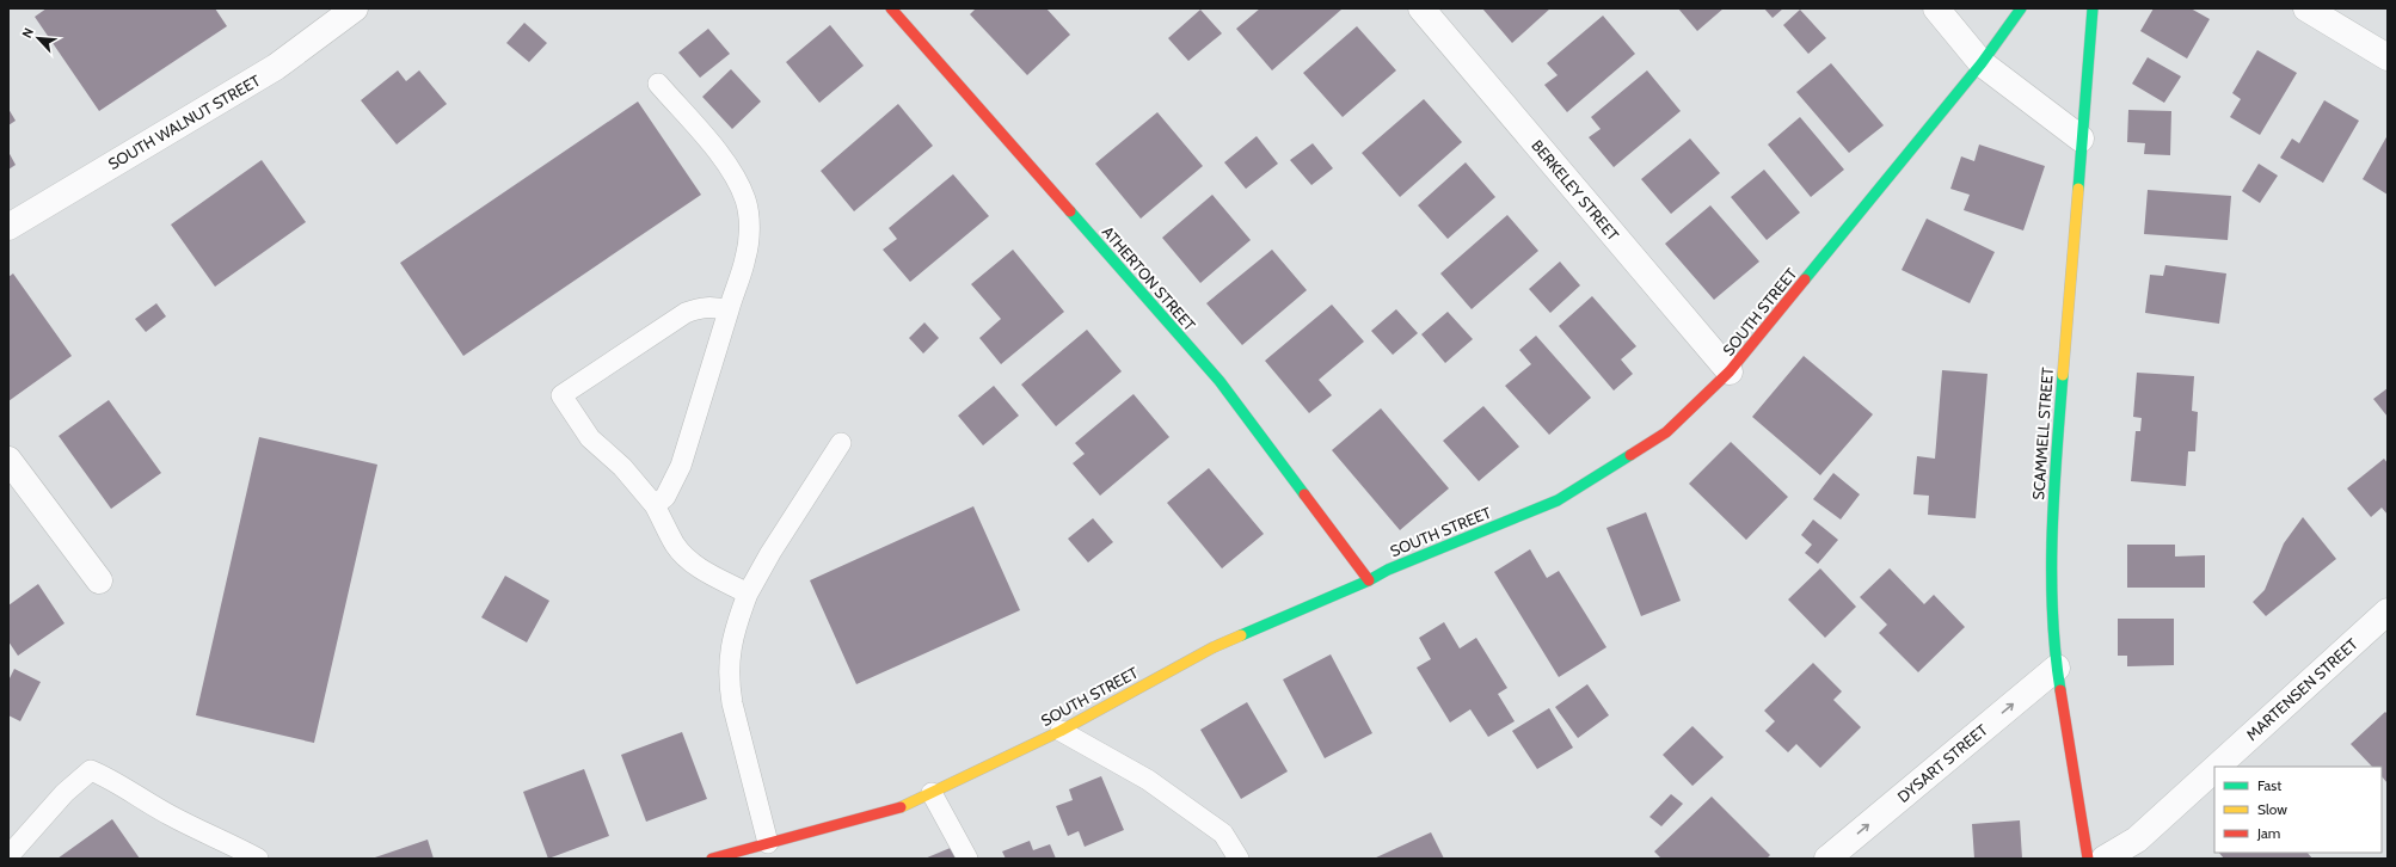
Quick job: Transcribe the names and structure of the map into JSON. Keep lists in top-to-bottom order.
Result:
{
  "streets": {
    "street": [
      "SOUTH WALNUT STREET",
      "BERKELEY STREET",
      "ATHERTON STREET",
      "SOUTH STREET",
      "SCAMMELL STREET",
      "MARTENSEN STREET",
      "DYSART STREET"
    ]
  },
  "crossings": [
    ["BERKELEY STREET", "SOUTH STREET"],
    ["ATHERTON STREET", "SOUTH STREET"],
    ["SCAMMELL STREET", "DYSART STREET"]
  ],
  "one_way": ["DYSART STREET"],
  "legend": ["Fast", "Slow", "Jam"],
  "north": "top left"
}
